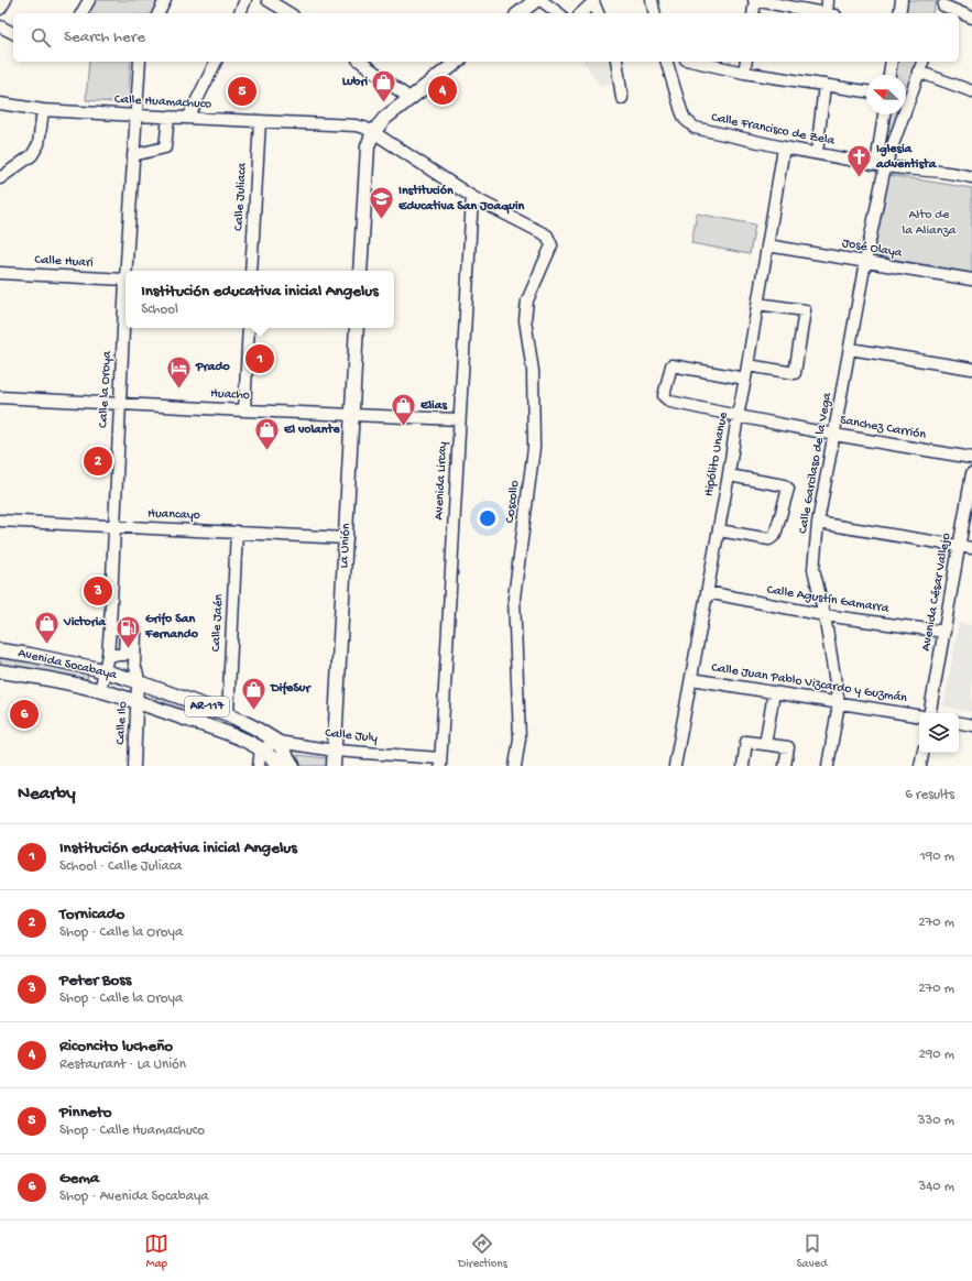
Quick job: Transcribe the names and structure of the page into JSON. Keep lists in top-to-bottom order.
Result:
{
  "streets": {
    "main road": ["La Unión", "Avenida Socabaya", "AR-117"],
    "street": [
      "Calle Huamachuco",
      "Calle Francisco de Zela",
      "Calle Juliaca",
      "José Olaya",
      "Calle Huari",
      "Calle la Oroya",
      "Huacho",
      "Sanchez Carrión",
      "Hipólito Unanue",
      "Calle Garcilaso de la Vega",
      "Avenida Lircay",
      "Coscollo",
      "Huancayo",
      "Avenida César Vallejo",
      "Calle Agustín Gamarra",
      "Calle Jaén",
      "Calle Juan Pablo Vizcardo y Guzmán",
      "Calle Ilo",
      "Calle July"
    ]
  },
  "crossings": [
    ["Calle Huamachuco", "Calle Juliaca"],
    ["Calle Huamachuco", "Calle la Oroya"],
    ["Calle Huamachuco", "Avenida Lircay"],
    ["Calle Huamachuco", "Coscollo"],
    ["Calle Francisco de Zela", "Hipólito Unanue"],
    ["Calle Francisco de Zela", "Calle Garcilaso de la Vega"],
    ["José Olaya", "Hipólito Unanue"],
    ["José Olaya", "Calle Garcilaso de la Vega"],
    ["Calle Huari", "Calle la Oroya"],
    ["Calle la Oroya", "Huacho"],
    ["Calle la Oroya", "Huancayo"],
    ["Calle la Oroya", "Avenida Socabaya"],
    ["Huacho", "Avenida Lircay"],
    ["Huacho", "La Unión"],
    ["Sanchez Carrión", "Hipólito Unanue"],
    ["Sanchez Carrión", "Calle Garcilaso de la Vega"],
    ["Hipólito Unanue", "Calle Agustín Gamarra"],
    ["Hipólito Unanue", "Calle Juan Pablo Vizcardo y Guzmán"],
    ["Calle Garcilaso de la Vega", "Calle Agustín Gamarra"],
    ["Calle Garcilaso de la Vega", "Calle Juan Pablo Vizcardo y Guzmán"],
    ["Avenida Lircay", "Calle July"],
    ["Huancayo", "La Unión"],
    ["Huancayo", "Calle Jaén"],
    ["La Unión", "Calle July"],
    ["Avenida César Vallejo", "Calle Agustín Gamarra"],
    ["Calle Jaén", "Avenida Socabaya"],
    ["Avenida Socabaya", "Calle Ilo"],
    ["Avenida Socabaya", "Calle July"]
  ],
  "parks": ["Alto de la Alianza"],
  "places": {
    "shop": [
      "Lubri",
      "Elias",
      "El volante",
      "Victoria",
      "DifeSur"
    ],
    "church": ["Iglesia adventista"],
    "school or university": ["Institución Educativa San Joaquin"],
    "hotel": ["Prado"],
    "fuel station": ["Grifo San Fernando"]
  },
  "north": "left",
  "page": {
    "search": "Search here",
    "pins": [
      "4",
      "5",
      "1",
      "2",
      "3",
      "6"
    ],
    "popup": ["Institución educativa inicial Angelus", "School"],
    "heading": ["Nearby", "6 results"],
    "list": [
      {
        "mark": "1",
        "name": "Institución educativa inicial Angelus",
        "note": "School · Calle Juliaca",
        "value": "190 m"
      },
      {
        "mark": "2",
        "name": "Tornicado",
        "note": "Shop · Calle la Oroya",
        "value": "270 m"
      },
      {
        "mark": "3",
        "name": "Peter Boss",
        "note": "Shop · Calle la Oroya",
        "value": "270 m"
      },
      {
        "mark": "4",
        "name": "Riconcito lucheño",
        "note": "Restaurant · La Unión",
        "value": "290 m"
      },
      {
        "mark": "5",
        "name": "Pinneto",
        "note": "Shop · Calle Huamachuco",
        "value": "330 m"
      },
      {
        "mark": "6",
        "name": "Gema",
        "note": "Shop · Avenida Socabaya",
        "value": "340 m"
      }
    ],
    "nav": ["Map", "Directions", "Saved"]
  }
}
